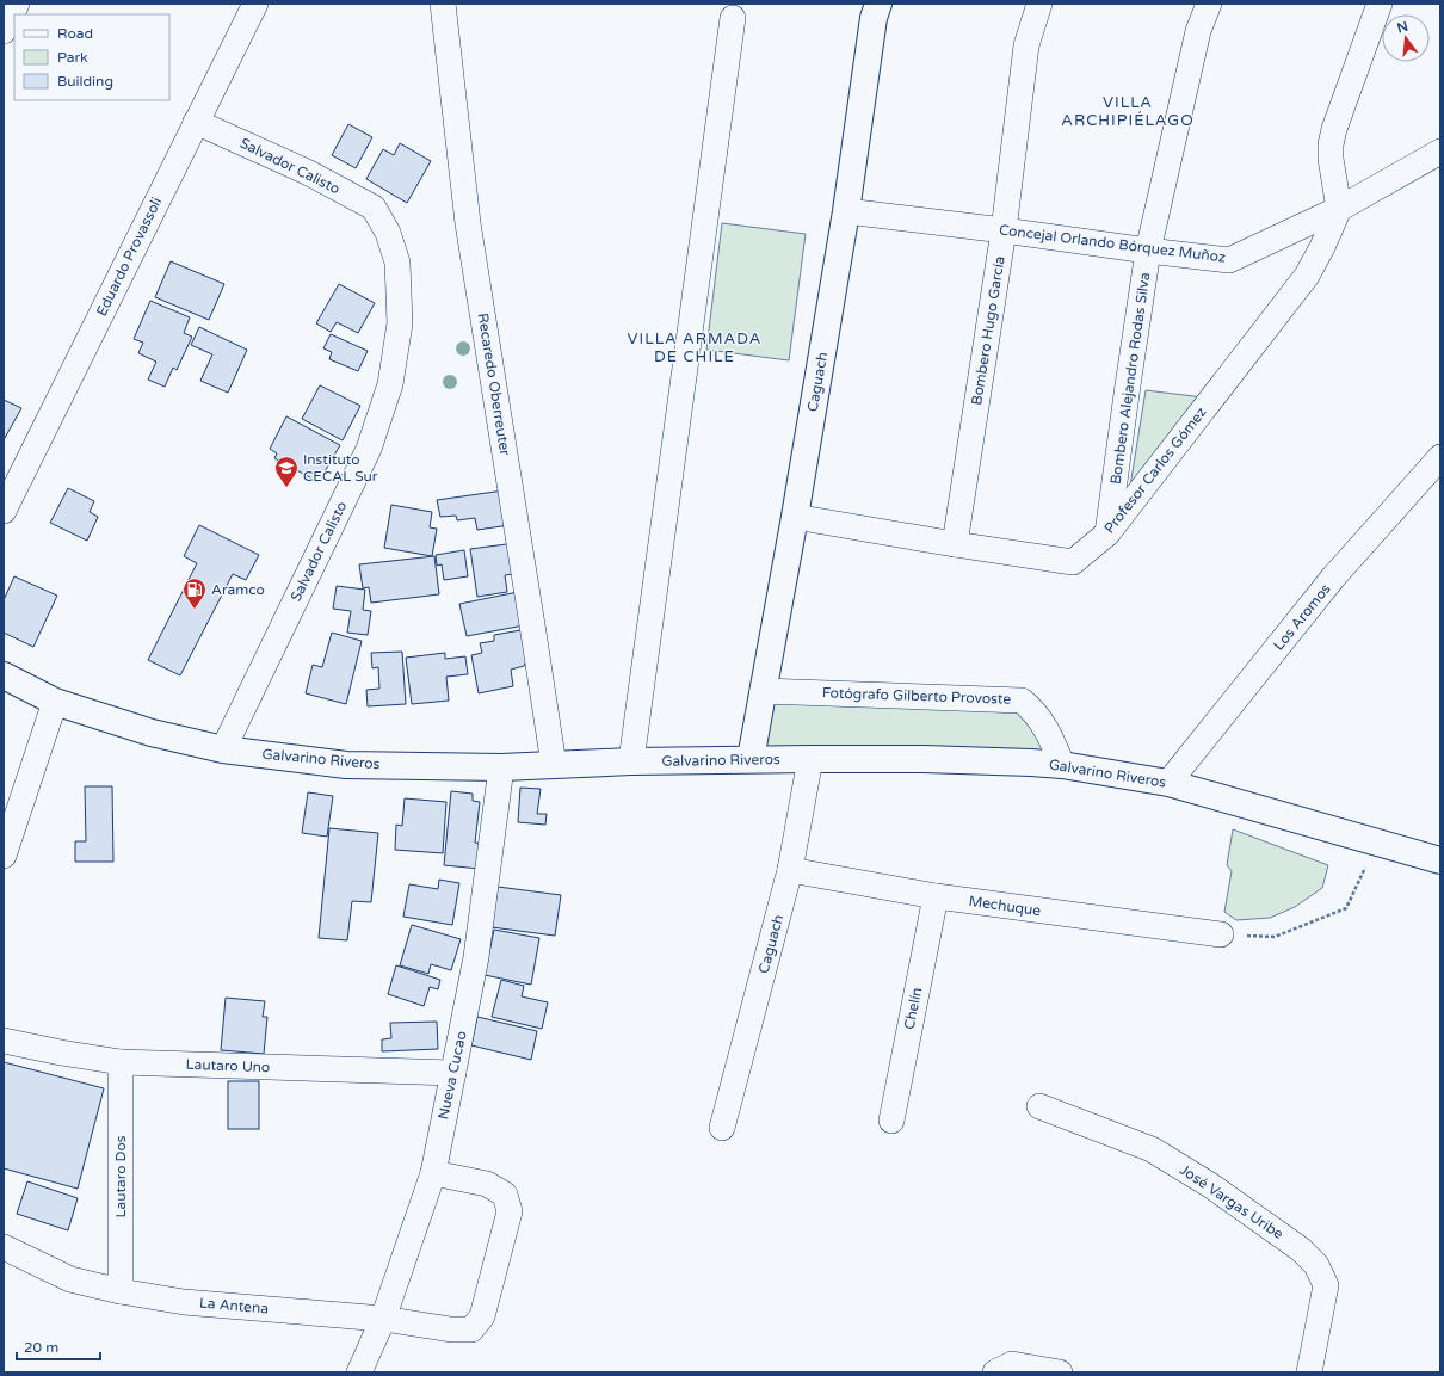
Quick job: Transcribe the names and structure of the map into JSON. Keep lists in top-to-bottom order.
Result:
{
  "streets": {
    "main road": ["Caguach", "Galvarino Riveros"],
    "street": [
      "Salvador Calisto",
      "Concejal Orlando Bórquez Muñoz",
      "Eduardo Provassoli",
      "Bombero Hugo García",
      "Bombero Alejandro Rodas Silva",
      "Recaredo Oberreuter",
      "Profesor Carlos Gómez",
      "Los Aromos",
      "Fotógrafo Gilberto Provoste",
      "Mechuque",
      "Chelín",
      "Lautaro Uno",
      "Nueva Cucao",
      "Lautaro Dos",
      "José Vargas Uribe",
      "La Antena"
    ]
  },
  "crossings": [
    ["Salvador Calisto", "Eduardo Provassoli"],
    ["Salvador Calisto", "Galvarino Riveros"],
    ["Concejal Orlando Bórquez Muñoz", "Bombero Hugo García"],
    ["Concejal Orlando Bórquez Muñoz", "Bombero Alejandro Rodas Silva"],
    ["Concejal Orlando Bórquez Muñoz", "Caguach"],
    ["Concejal Orlando Bórquez Muñoz", "Profesor Carlos Gómez"],
    ["Bombero Hugo García", "Profesor Carlos Gómez"],
    ["Bombero Alejandro Rodas Silva", "Profesor Carlos Gómez"],
    ["Caguach", "Profesor Carlos Gómez"],
    ["Caguach", "Fotógrafo Gilberto Provoste"],
    ["Caguach", "Galvarino Riveros"],
    ["Caguach", "Mechuque"],
    ["Recaredo Oberreuter", "Galvarino Riveros"],
    ["Los Aromos", "Galvarino Riveros"],
    ["Fotógrafo Gilberto Provoste", "Galvarino Riveros"],
    ["Galvarino Riveros", "Nueva Cucao"],
    ["Mechuque", "Chelín"],
    ["Lautaro Uno", "Nueva Cucao"],
    ["Lautaro Uno", "Lautaro Dos"],
    ["Nueva Cucao", "La Antena"],
    ["Lautaro Dos", "La Antena"]
  ],
  "districts": ["VILLA ARCHIPIÉLAGO", "VILLA ARMADA DE CHILE"],
  "places": {
    "school or university": ["Instituto CECAL Sur"],
    "fuel station": ["Aramco"]
  },
  "legend": ["Road", "Park", "Building"],
  "scale_bar": "20 m",
  "north": "top"
}
